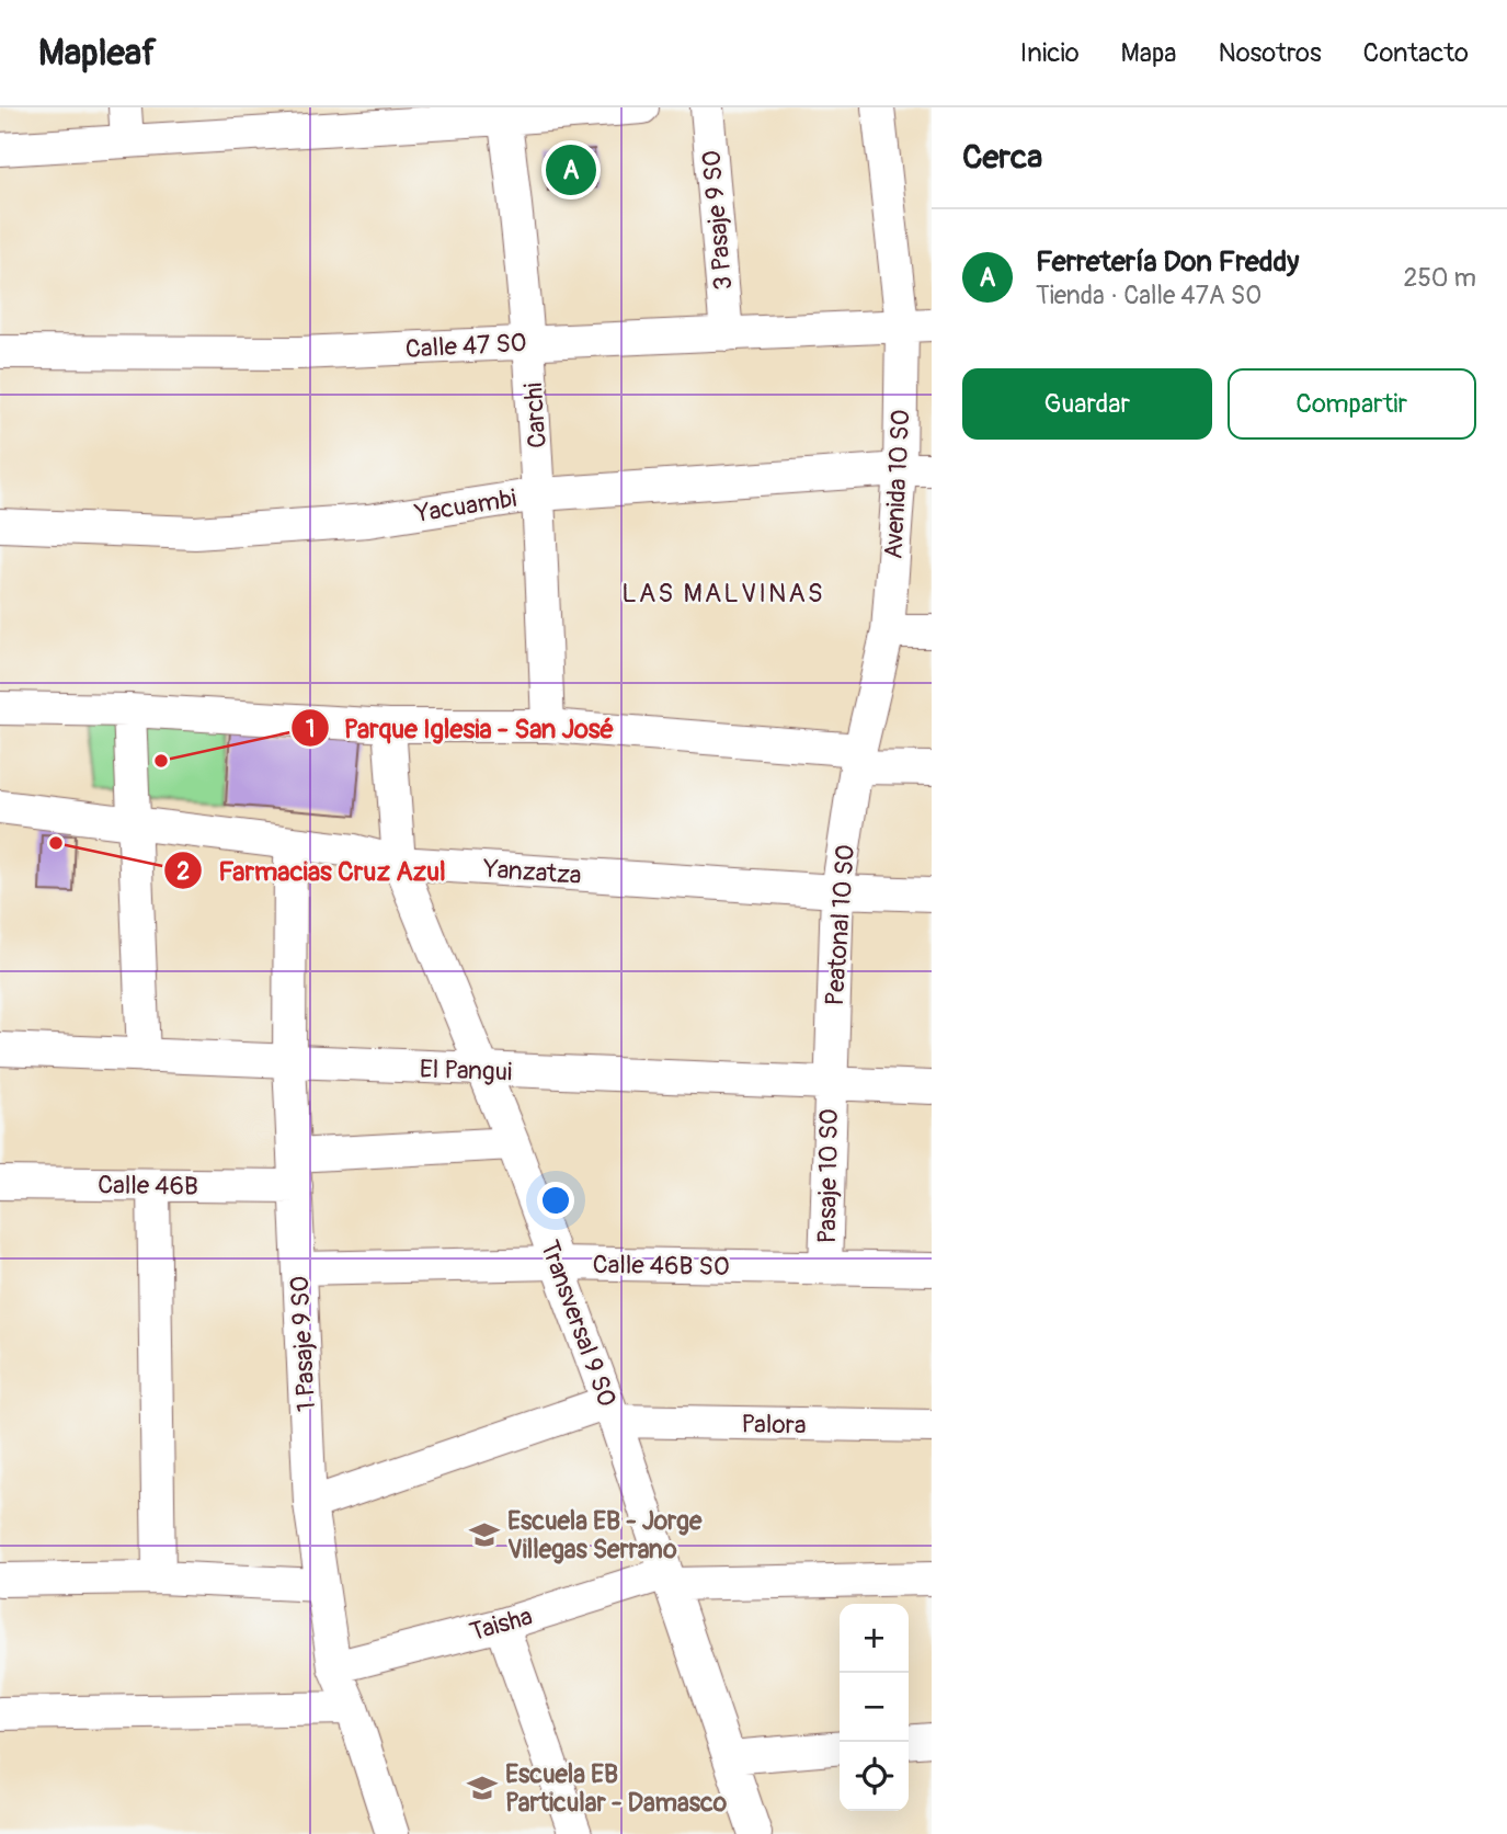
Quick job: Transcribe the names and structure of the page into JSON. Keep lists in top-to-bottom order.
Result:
{
  "streets": {
    "street": [
      "3 Pasaje 9 SO",
      "Calle 47 SO",
      "Carchi",
      "Avenida 10 SO",
      "Yacuambi",
      "Yanzatza",
      "Peatonal 10 SO",
      "El Pangui",
      "Pasaje 10 SO",
      "Calle 46B",
      "Calle 46B SO",
      "Transversal 9 SO",
      "1 Pasaje 9 SO",
      "Palora",
      "Taisha"
    ]
  },
  "crossings": [
    ["3 Pasaje 9 SO", "Calle 47 SO"],
    ["Calle 47 SO", "Carchi"],
    ["Calle 47 SO", "Avenida 10 SO"],
    ["Carchi", "Yacuambi"],
    ["Avenida 10 SO", "Yacuambi"],
    ["Avenida 10 SO", "Peatonal 10 SO"],
    ["Yanzatza", "Peatonal 10 SO"],
    ["Yanzatza", "Transversal 9 SO"],
    ["Yanzatza", "1 Pasaje 9 SO"],
    ["Peatonal 10 SO", "El Pangui"],
    ["Peatonal 10 SO", "Pasaje 10 SO"],
    ["El Pangui", "Pasaje 10 SO"],
    ["El Pangui", "Transversal 9 SO"],
    ["El Pangui", "1 Pasaje 9 SO"],
    ["Pasaje 10 SO", "Calle 46B SO"],
    ["Calle 46B", "Transversal 9 SO"],
    ["Calle 46B", "1 Pasaje 9 SO"],
    ["Calle 46B SO", "Transversal 9 SO"],
    ["Calle 46B SO", "1 Pasaje 9 SO"],
    ["Transversal 9 SO", "Palora"],
    ["Transversal 9 SO", "Taisha"],
    ["1 Pasaje 9 SO", "Palora"],
    ["1 Pasaje 9 SO", "Taisha"]
  ],
  "districts": ["LAS MALVINAS"],
  "places": {
    "other": ["Parque Iglesia - San José", "Farmacias Cruz Azul"],
    "school or university": ["Escuela EB - Jorge Villegas Serrano", "Escuela EB Particular - Damasco"]
  },
  "page": {
    "header": "Mapleaf",
    "nav": [
      "Inicio",
      "Mapa",
      "Nosotros",
      "Contacto"
    ],
    "heading": "Cerca",
    "pins": "A",
    "list": [
      {
        "mark": "A",
        "name": "Ferretería Don Freddy",
        "note": "Tienda · Calle 47A SO",
        "value": "250 m"
      }
    ],
    "buttons": ["Guardar", "Compartir"],
    "map_buttons": ["+", "−"]
  }
}
